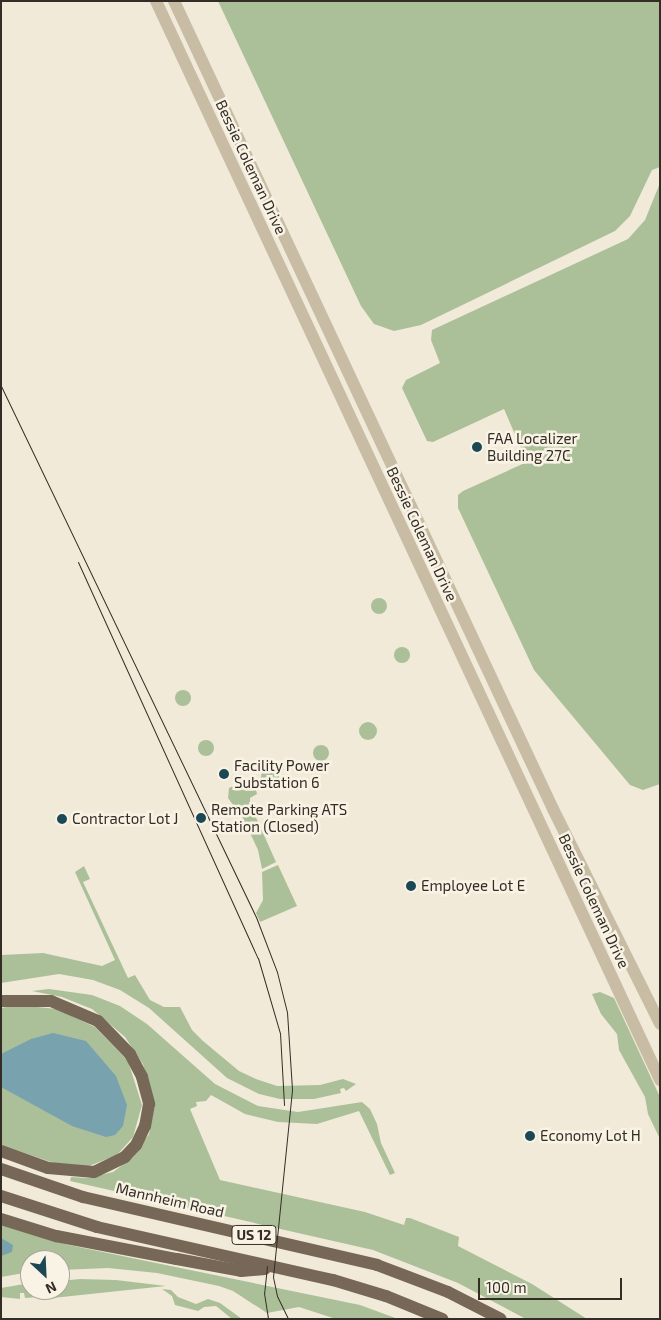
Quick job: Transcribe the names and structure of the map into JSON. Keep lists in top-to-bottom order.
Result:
{
  "streets": {
    "main road": ["Mannheim Road", "US 12"],
    "street": ["Bessie Coleman Drive"]
  },
  "places": [
    "FAA Localizer Building 27C",
    "Facility Power Substation 6",
    "Remote Parking ATS Station (Closed)",
    "Contractor Lot J",
    "Employee Lot E",
    "Economy Lot H"
  ],
  "scale_bar": "100 m",
  "north": "bottom right"
}
